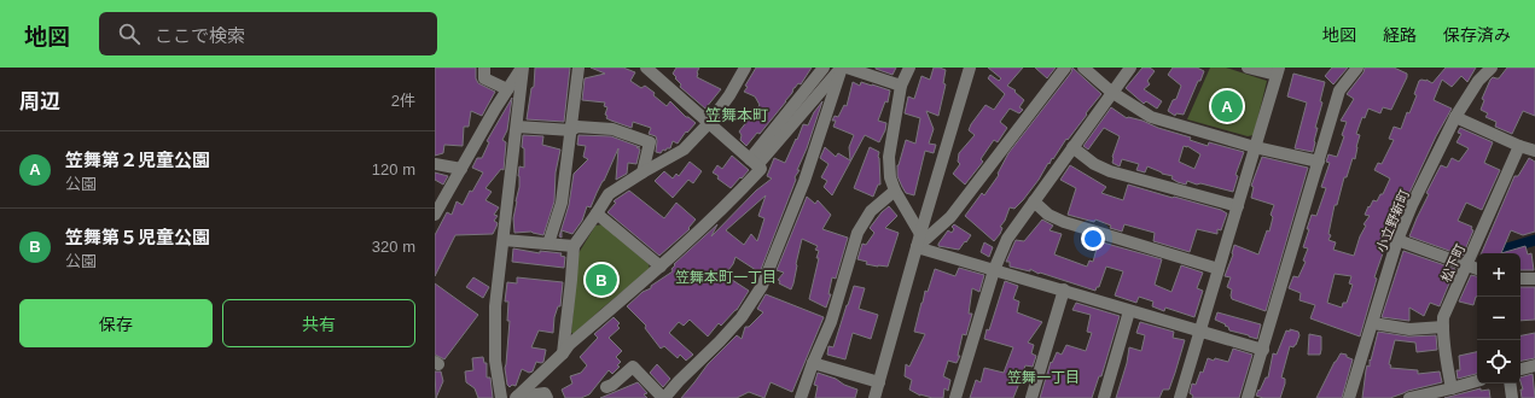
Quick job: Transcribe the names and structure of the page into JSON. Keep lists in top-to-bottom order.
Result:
{
  "streets": {
    "street": ["小立野新町", "松下町"]
  },
  "districts": ["笠舞本町", "笠舞本町一丁目", "笠舞一丁目"],
  "page": {
    "header": "地図",
    "search": "ここで検索",
    "nav": ["地図", "経路", "保存済み"],
    "heading": ["周辺", "2件"],
    "pins": ["A", "B"],
    "list": [
      {
        "mark": "A",
        "name": "笠舞第２児童公園",
        "note": "公園",
        "value": "120 m"
      },
      {
        "mark": "B",
        "name": "笠舞第５児童公園",
        "note": "公園",
        "value": "320 m"
      }
    ],
    "map_buttons": ["+", "−"],
    "buttons": ["保存", "共有"]
  }
}
